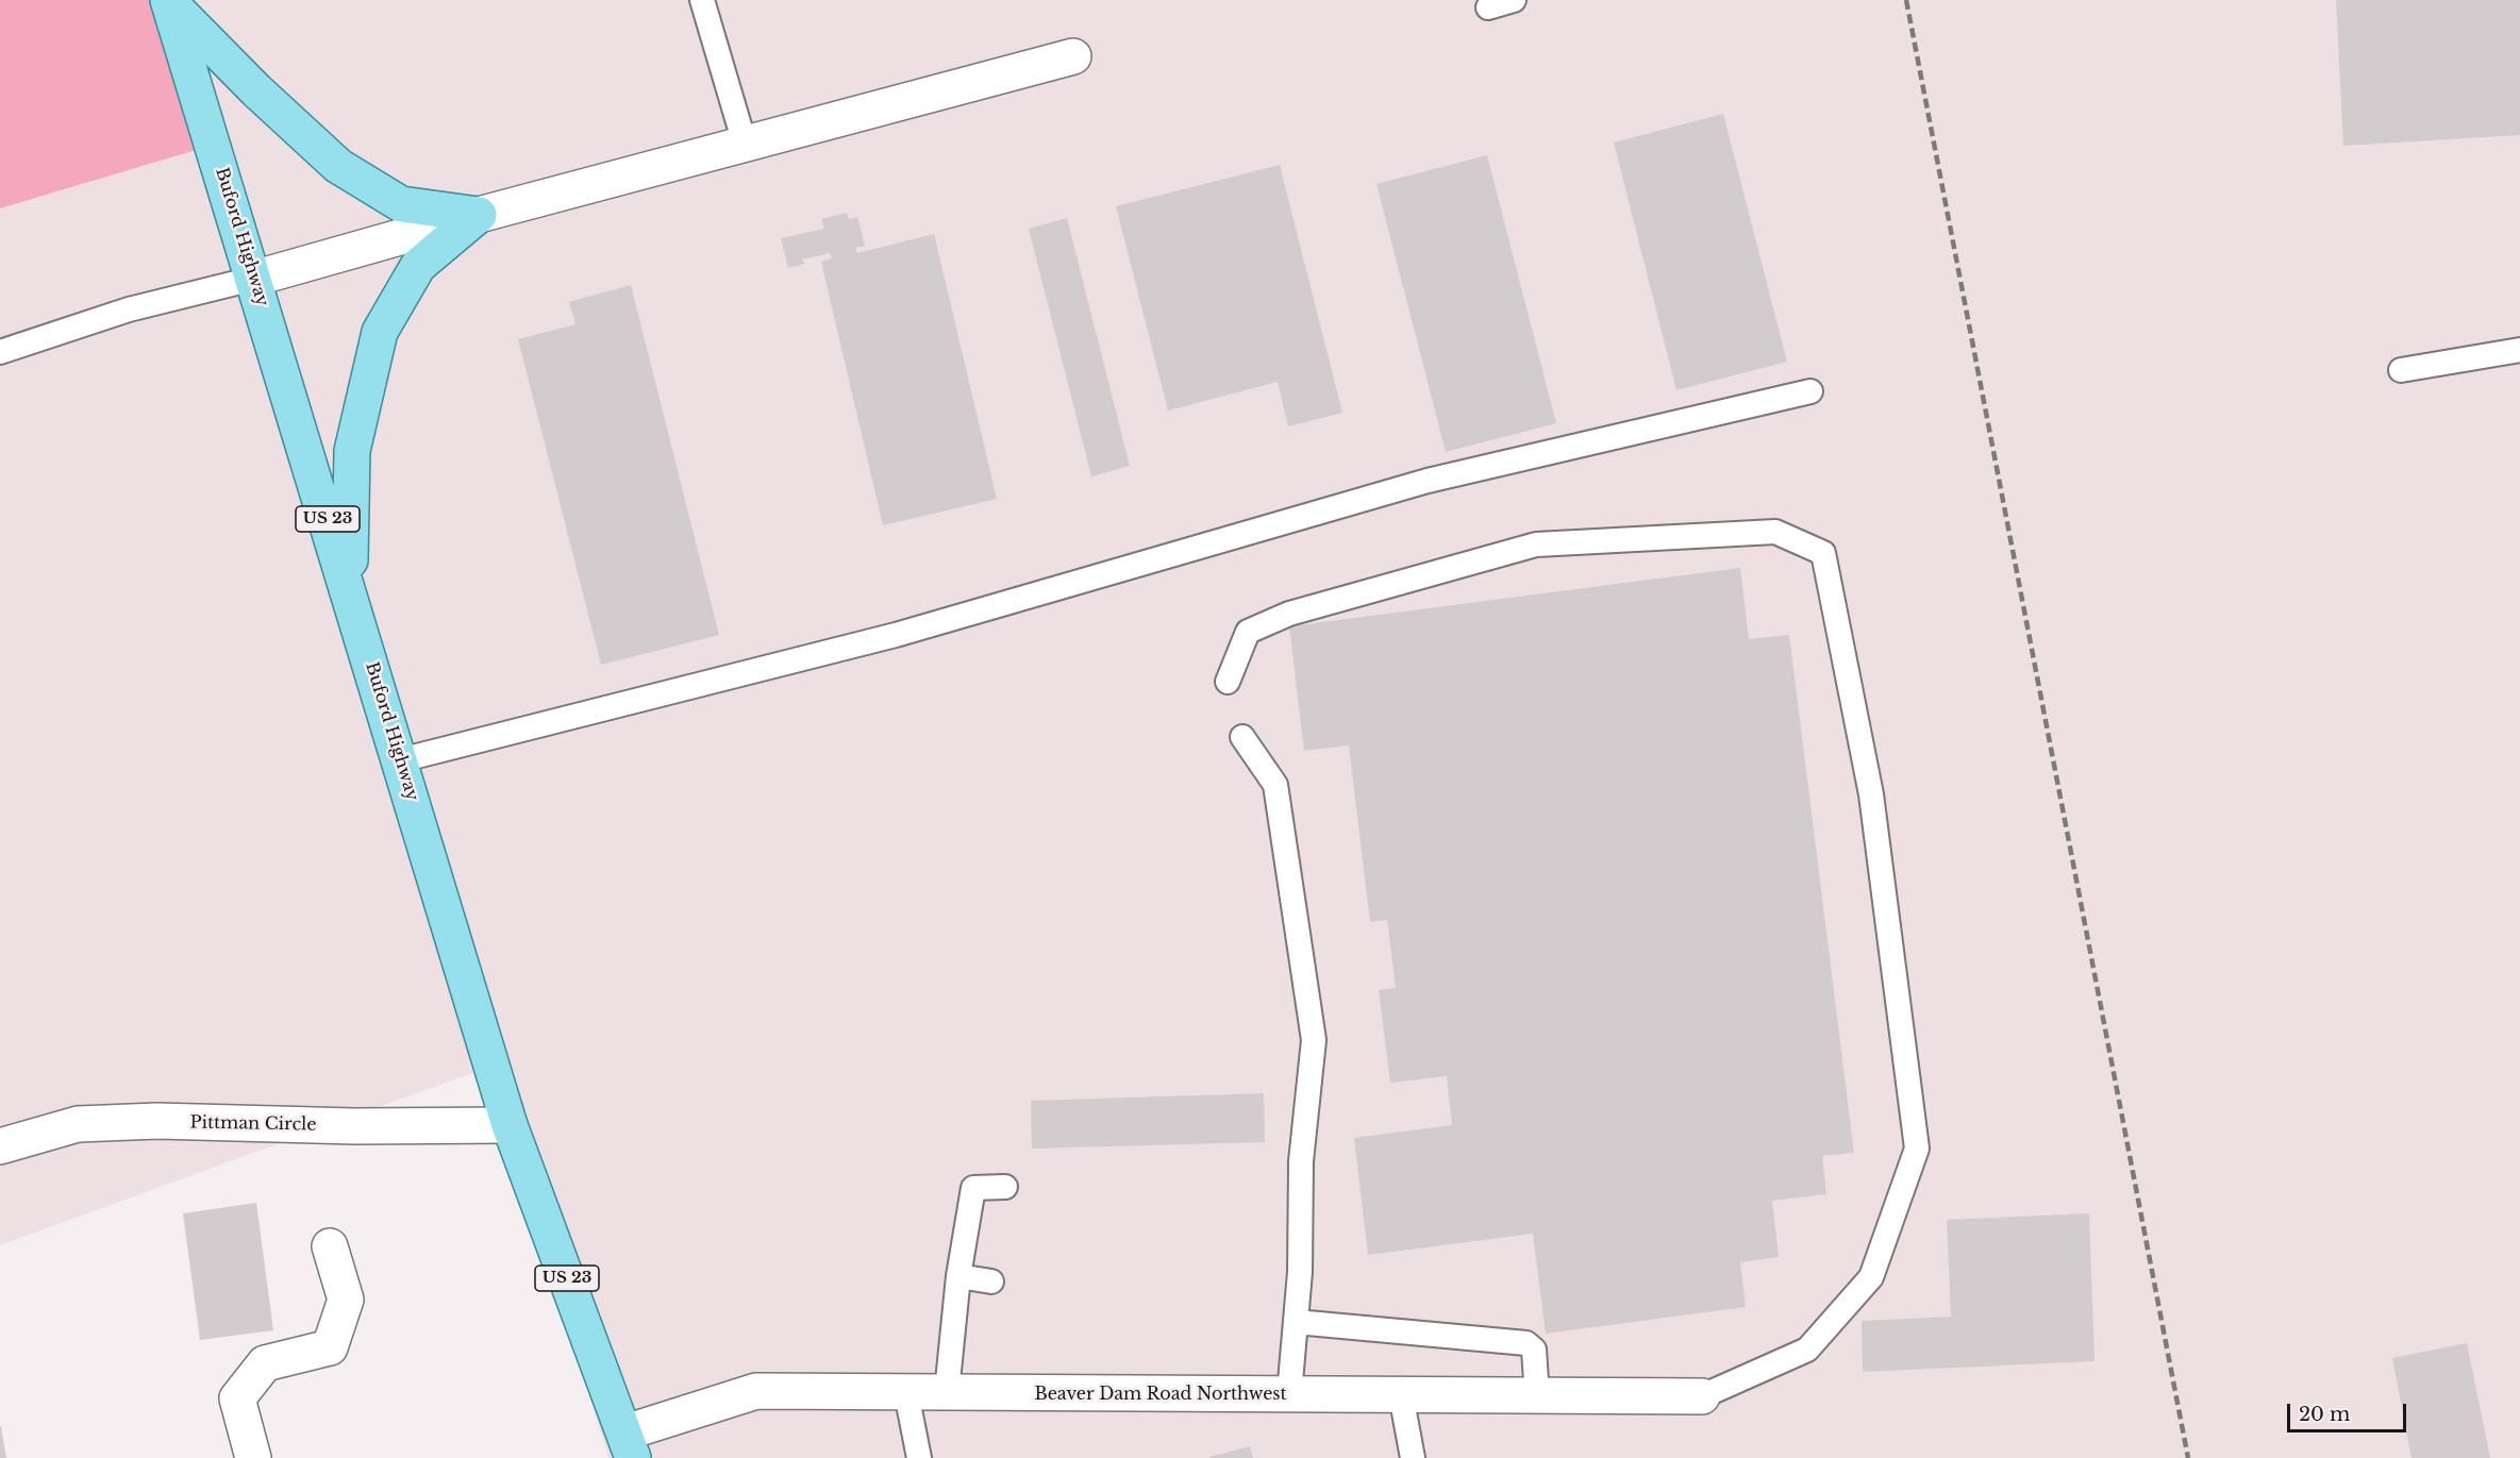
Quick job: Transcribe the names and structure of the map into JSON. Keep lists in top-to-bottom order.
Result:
{
  "streets": {
    "main road": ["Buford Highway", "US 23"],
    "street": ["Pittman Circle", "Beaver Dam Road Northwest"]
  },
  "crossings": [
    ["Buford Highway", "Pittman Circle"],
    ["Buford Highway", "Beaver Dam Road Northwest"]
  ],
  "scale_bar": "20 m"
}
